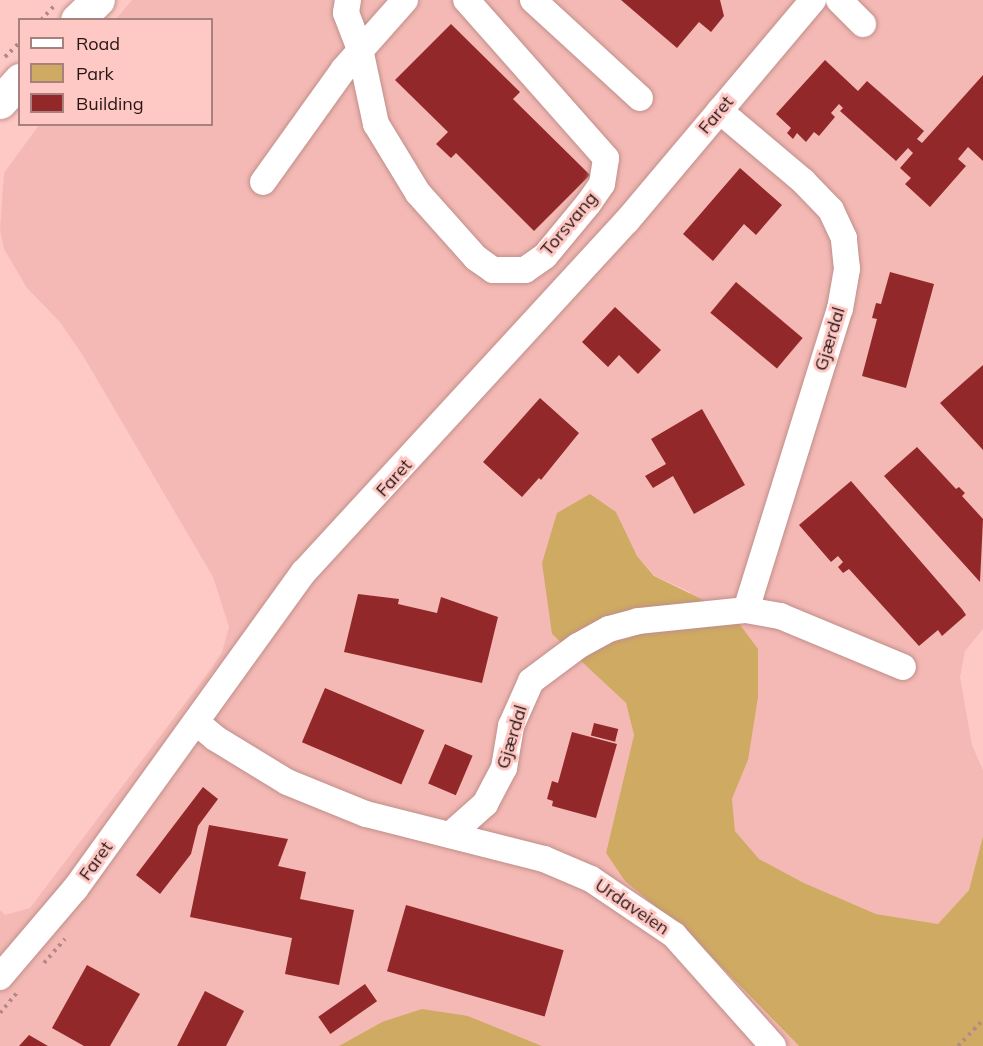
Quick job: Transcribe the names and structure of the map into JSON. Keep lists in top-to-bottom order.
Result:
{
  "streets": {
    "street": [
      "Faret",
      "Torsvang",
      "Gjærdal",
      "Urdaveien"
    ]
  },
  "crossings": [
    ["Faret", "Gjærdal"],
    ["Gjærdal", "Urdaveien"]
  ],
  "legend": ["Road", "Park", "Building"]
}
